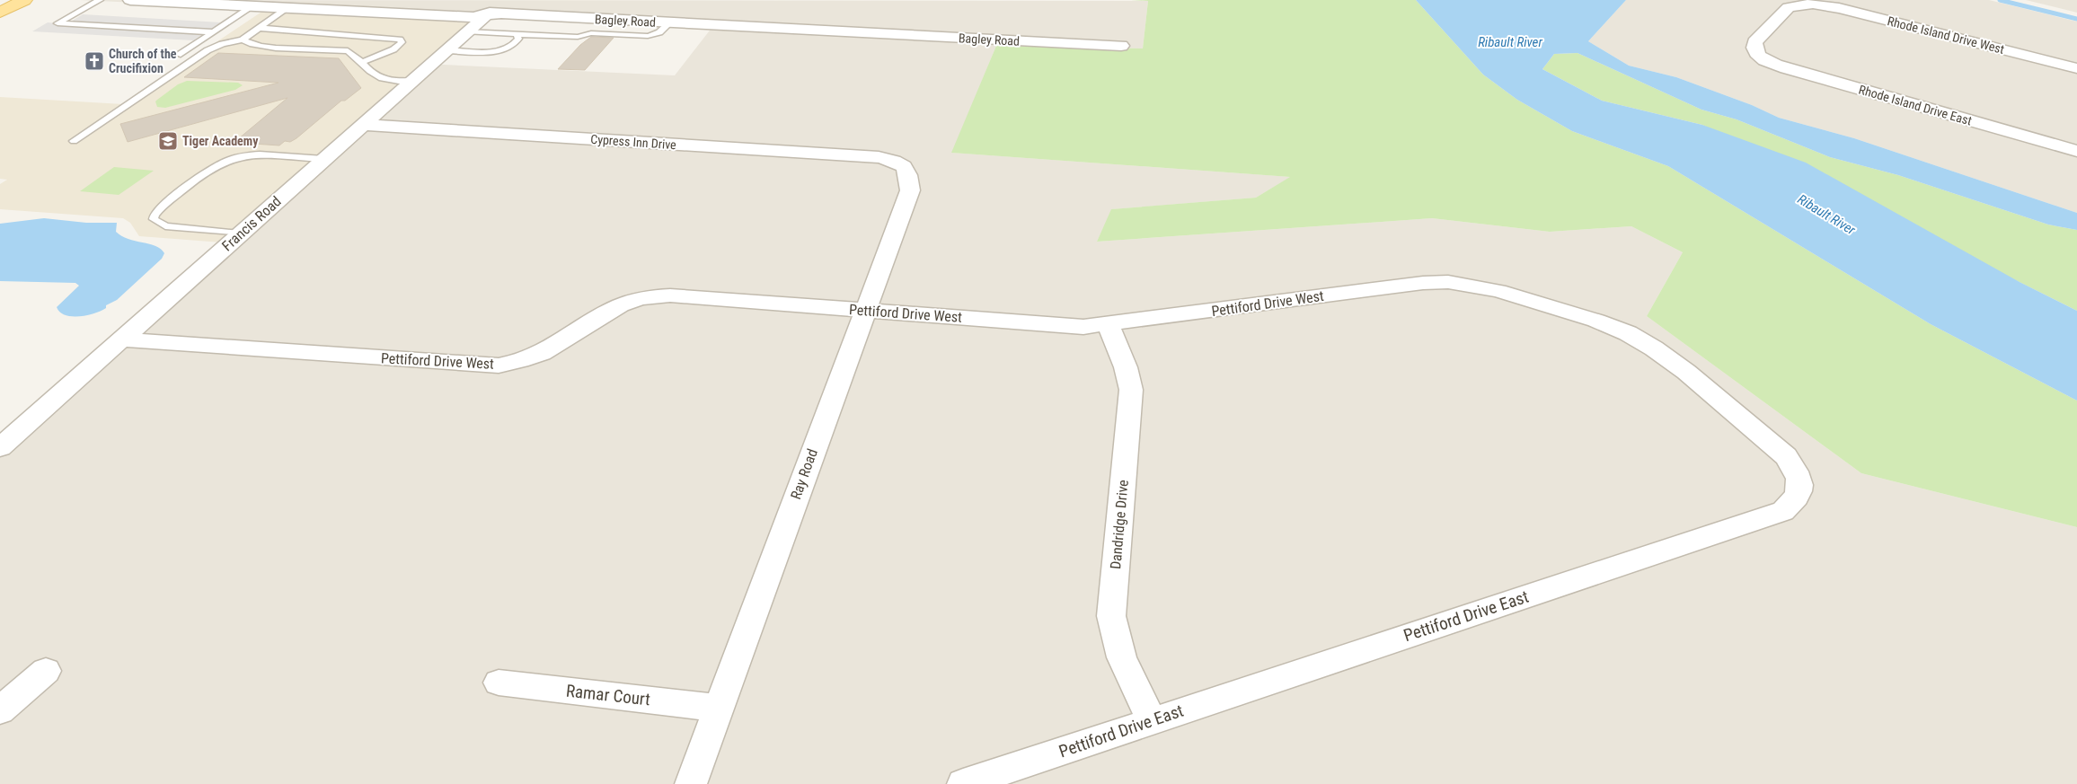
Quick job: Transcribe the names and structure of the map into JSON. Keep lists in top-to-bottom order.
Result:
{
  "streets": {
    "street": [
      "Bagley Road",
      "Rhode Island Drive West",
      "Rhode Island Drive East",
      "Cypress Inn Drive",
      "Francis Road",
      "Pettiford Drive West",
      "Ray Road",
      "Dandridge Drive",
      "Pettiford Drive East",
      "Ramar Court"
    ]
  },
  "crossings": [
    ["Bagley Road", "Francis Road"],
    ["Rhode Island Drive West", "Rhode Island Drive East"],
    ["Cypress Inn Drive", "Francis Road"],
    ["Cypress Inn Drive", "Ray Road"],
    ["Francis Road", "Pettiford Drive West"],
    ["Pettiford Drive West", "Ray Road"],
    ["Pettiford Drive West", "Dandridge Drive"],
    ["Pettiford Drive West", "Pettiford Drive East"],
    ["Ray Road", "Ramar Court"],
    ["Dandridge Drive", "Pettiford Drive East"]
  ],
  "water": ["Ribault River"],
  "places": {
    "church": ["Church of the Crucifixion"],
    "school or university": ["Tiger Academy"]
  }
}
